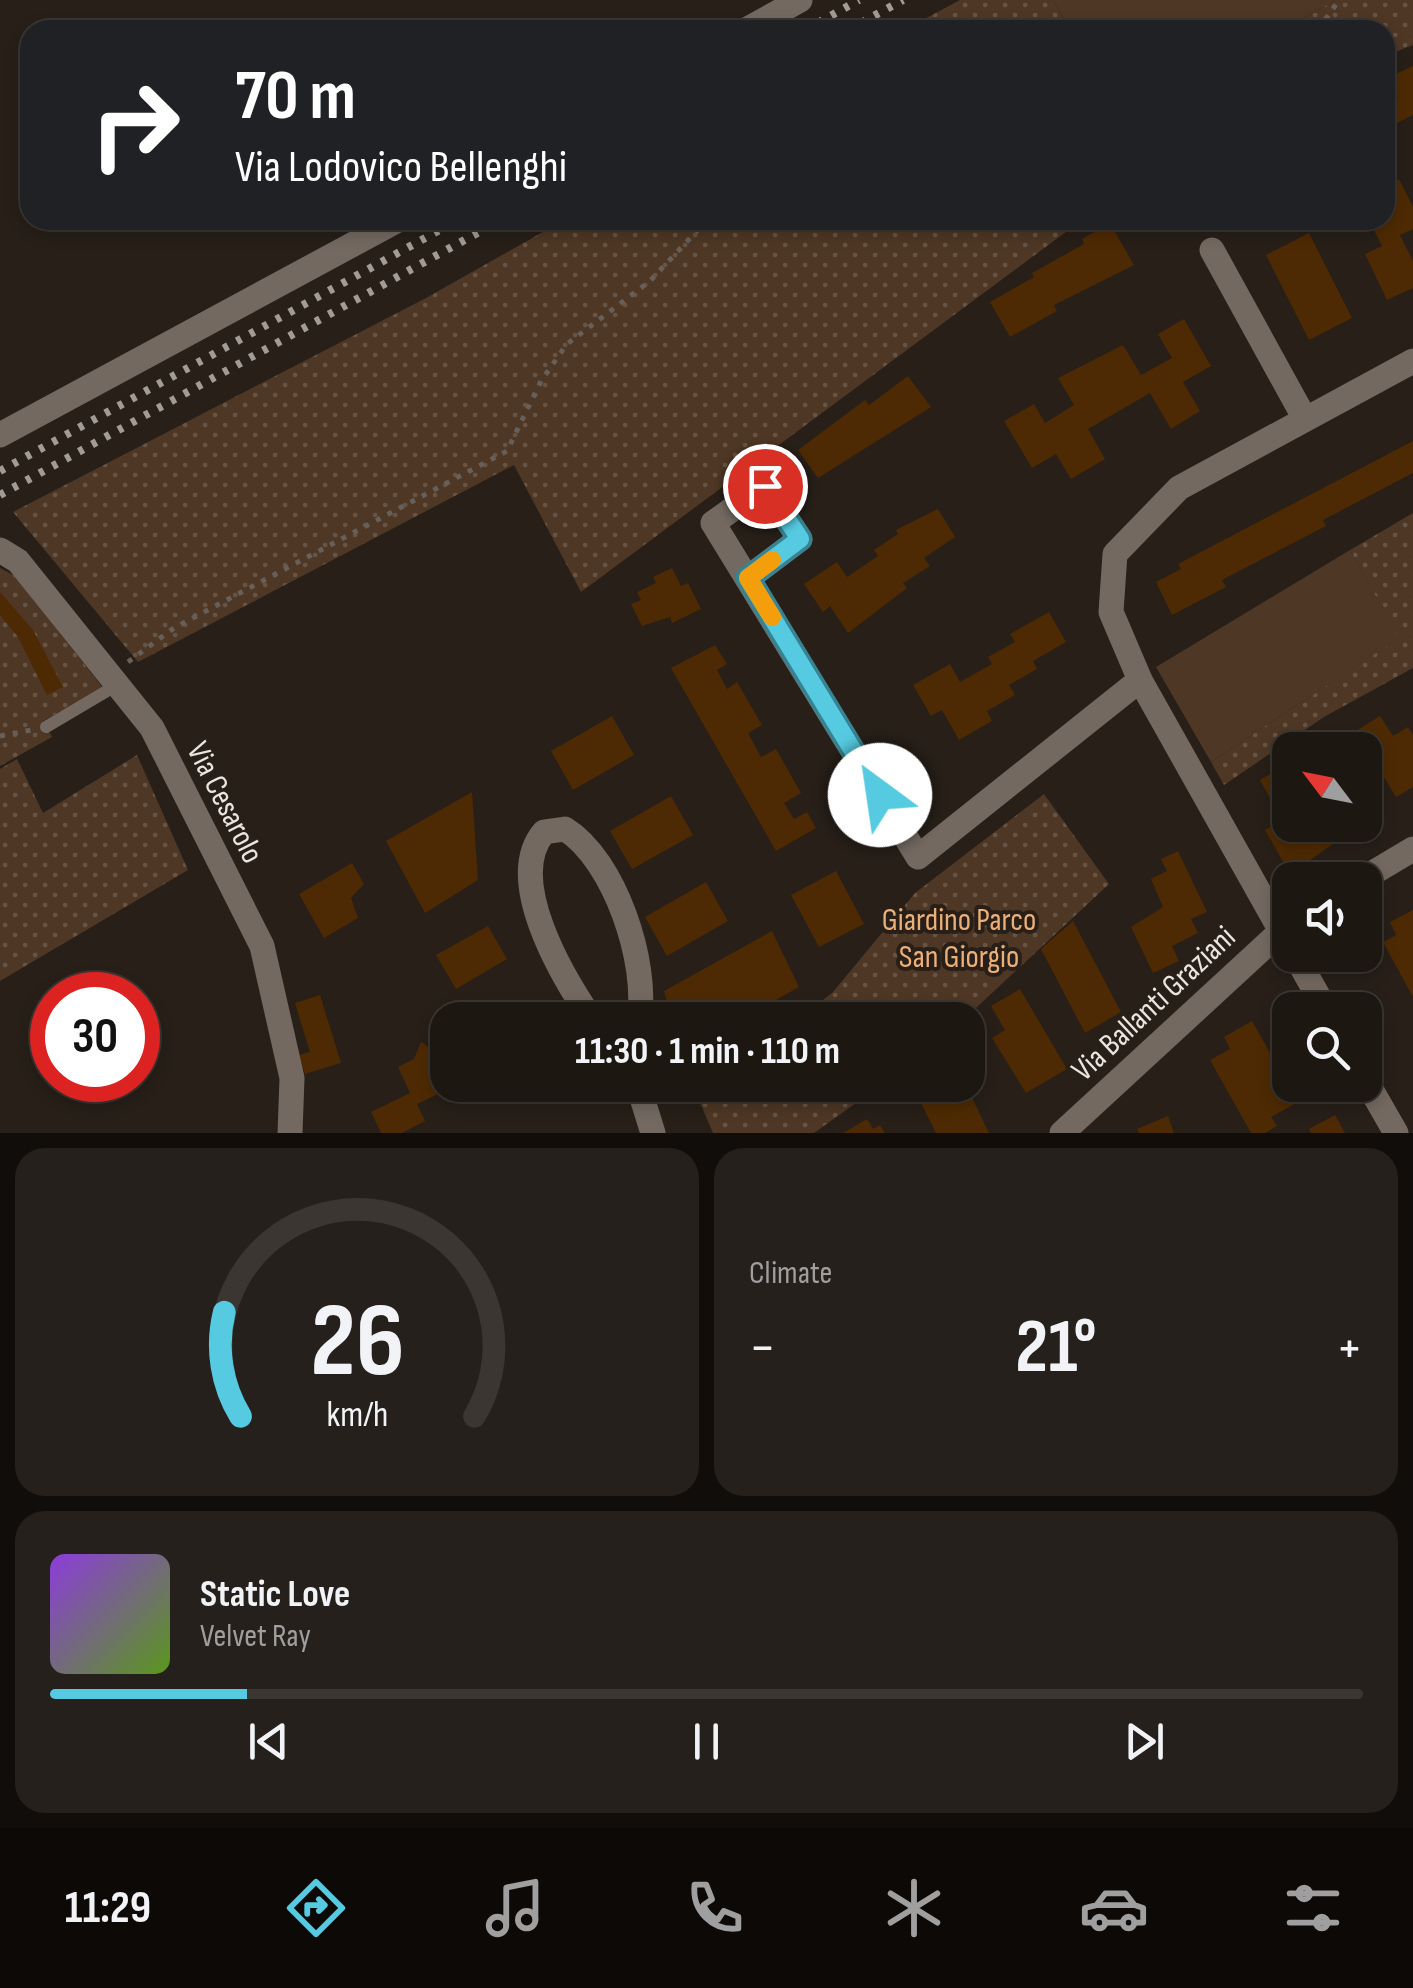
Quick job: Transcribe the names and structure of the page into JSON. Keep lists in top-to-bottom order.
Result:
{
  "streets": {
    "street": ["Via Cesarolo", "Via Ballanti Graziani"]
  },
  "parks": ["Giardino Parco San Giorgio"],
  "north": "top left",
  "page": {
    "turn": ["70 m", "Via Lodovico Bellenghi"],
    "limit": "30",
    "trip": "11:30 · 1 min · 110 m",
    "tile": "Climate",
    "heat": ["−", "21°", "+"],
    "song": ["Static Love", "Velvet Ray"],
    "tabs": "11:29",
    "gauge": ["26", "km/h"]
  }
}
